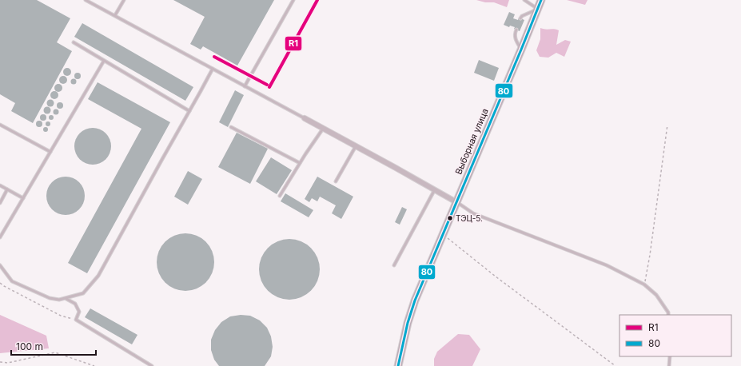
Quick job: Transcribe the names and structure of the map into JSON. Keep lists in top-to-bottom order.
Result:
{
  "streets": {
    "main road": ["Выборная улица"]
  },
  "places": ["ТЭЦ-5."],
  "lines": ["transit line R1", "transit line 80"],
  "legend": ["R1", "80"],
  "scale_bar": "100 m"
}
